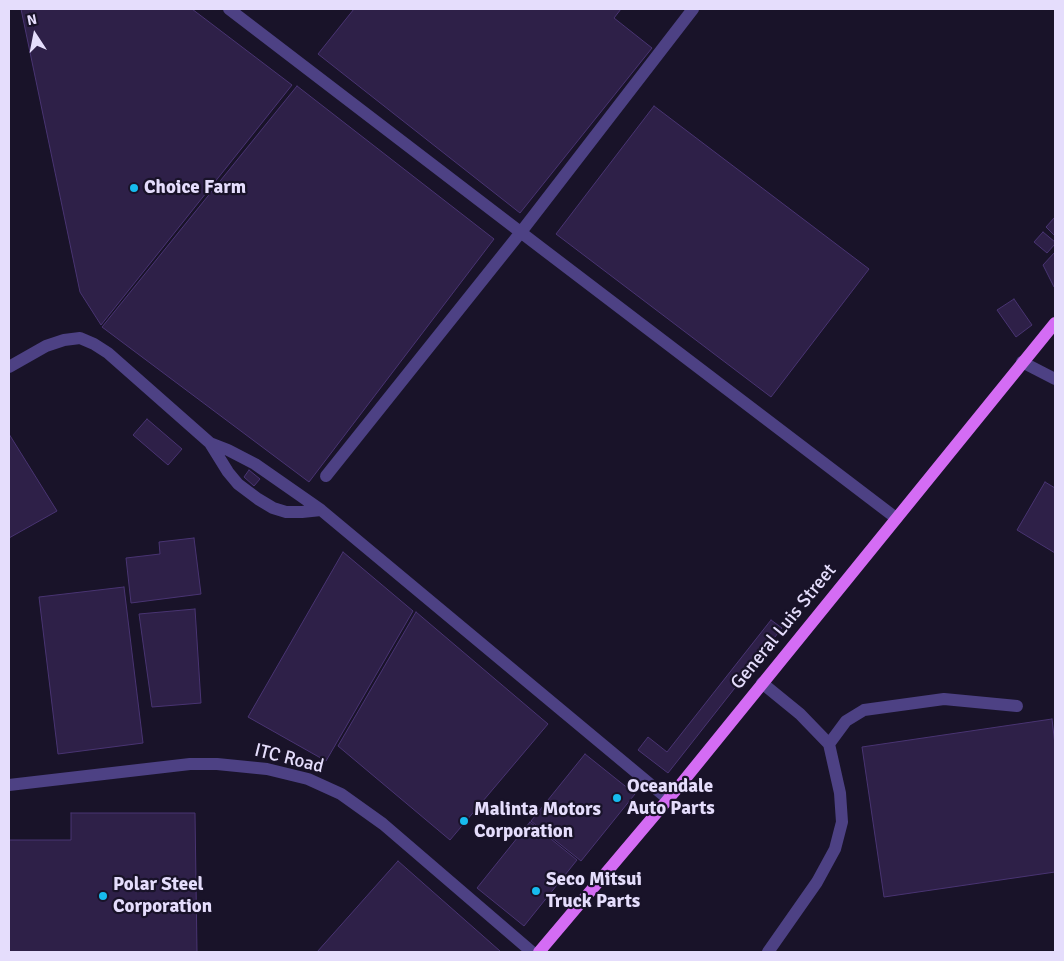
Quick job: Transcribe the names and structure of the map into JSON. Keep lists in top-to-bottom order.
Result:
{
  "streets": {
    "main road": ["General Luis Street"],
    "street": ["ITC Road"]
  },
  "places": [
    "Choice Farm",
    "Oceandale Auto Parts",
    "Malinta Motors Corporation",
    "Seco Mitsui Truck Parts",
    "Polar Steel Corporation"
  ],
  "north": "top"
}
